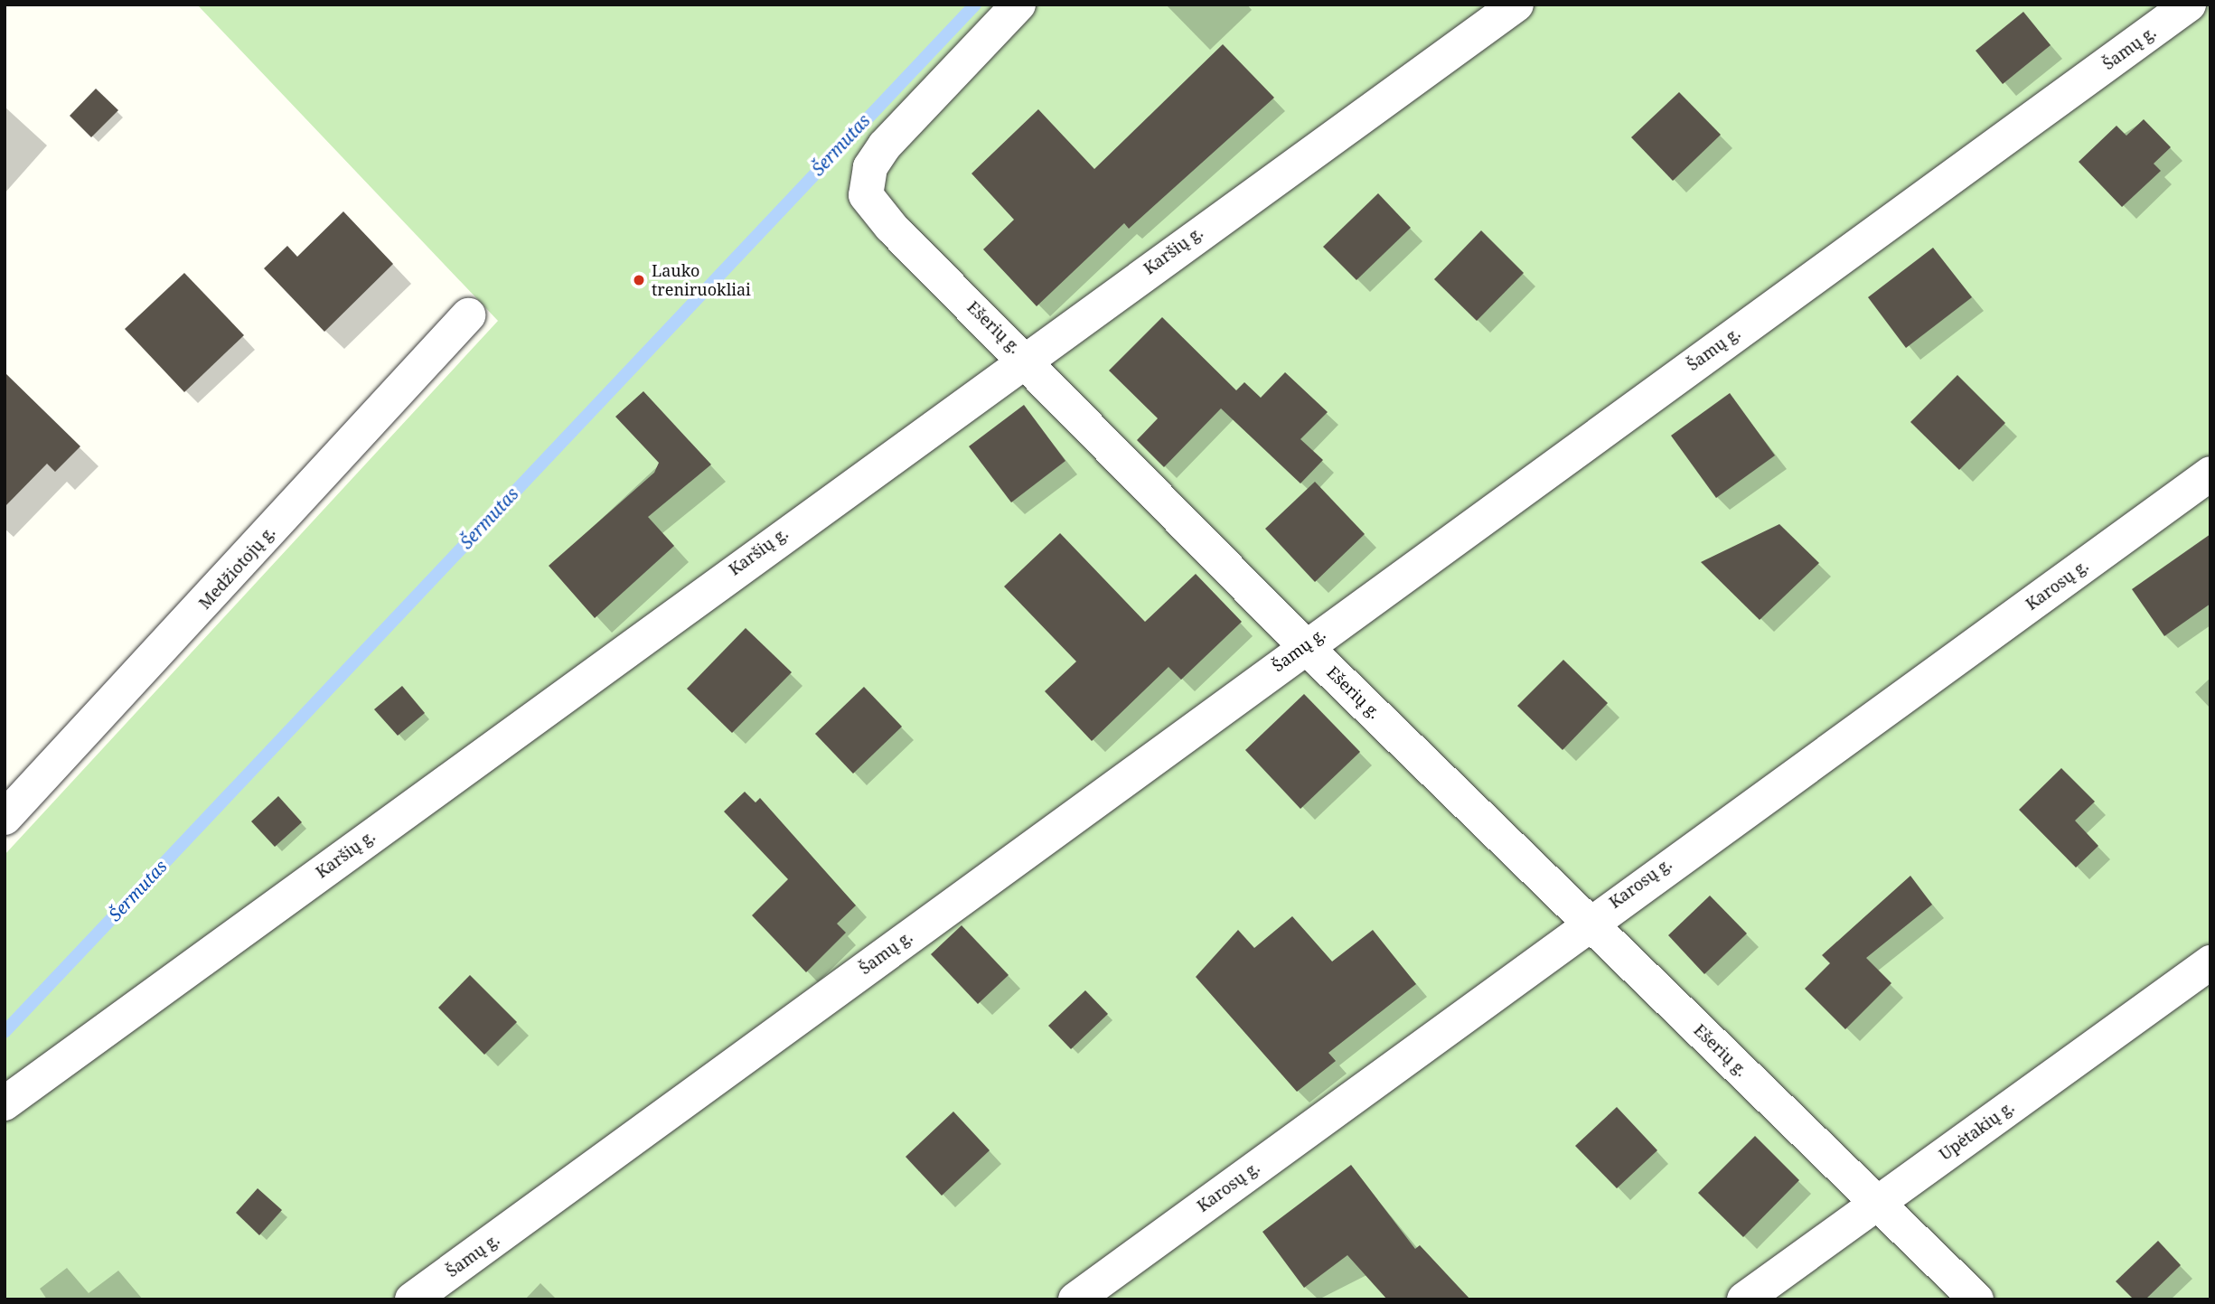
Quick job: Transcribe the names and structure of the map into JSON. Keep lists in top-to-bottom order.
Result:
{
  "streets": {
    "street": [
      "Šamų g.",
      "Karšių g.",
      "Ešerių g.",
      "Medžiotojų g.",
      "Karosų g.",
      "Upėtakių g."
    ]
  },
  "crossings": [
    ["Šamų g.", "Ešerių g."],
    ["Karšių g.", "Ešerių g."],
    ["Ešerių g.", "Karosų g."],
    ["Ešerių g.", "Upėtakių g."]
  ],
  "water": ["Šermutas"],
  "places": ["Lauko treniruokliai"]
}
